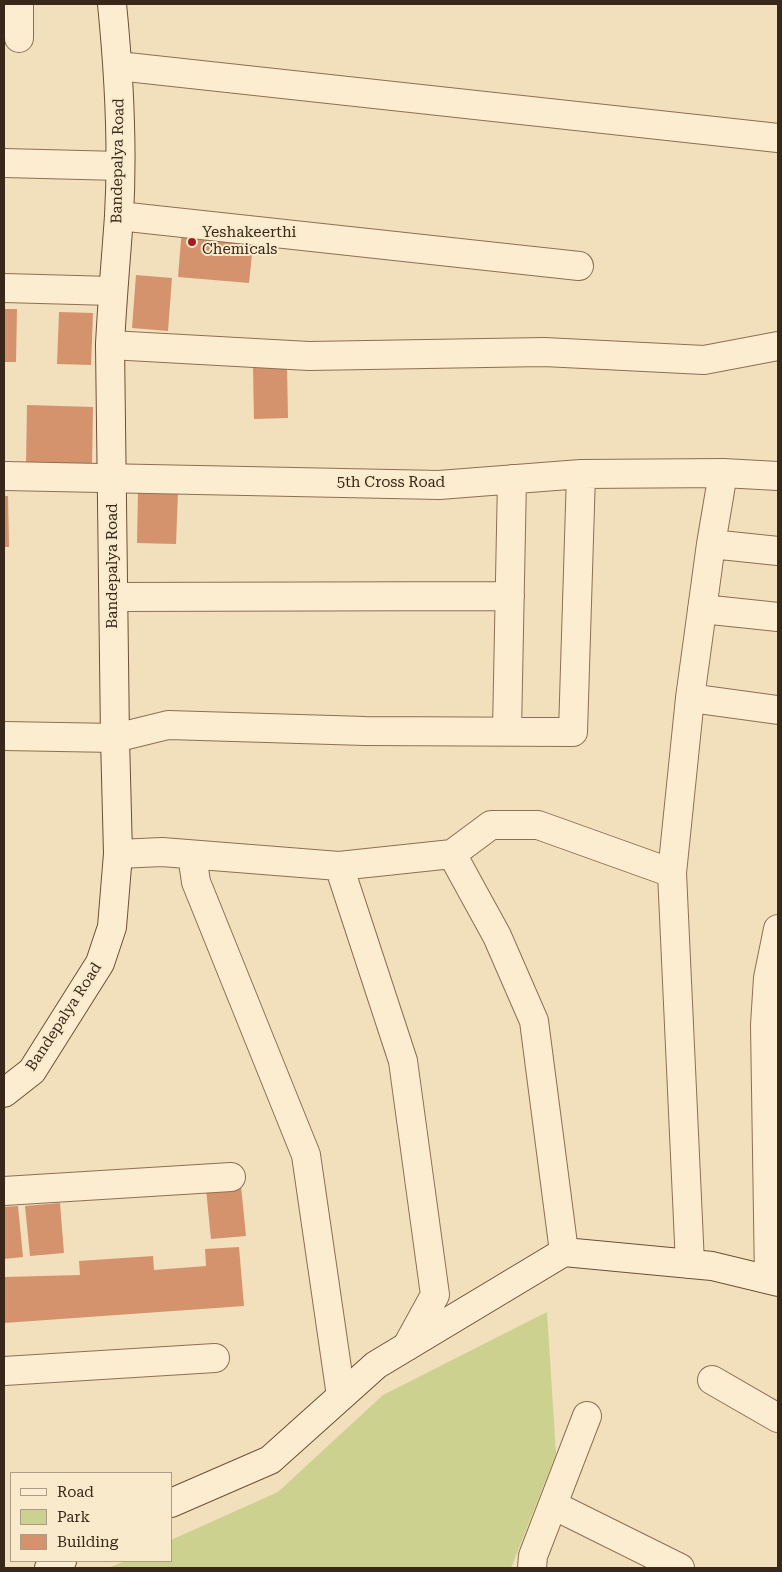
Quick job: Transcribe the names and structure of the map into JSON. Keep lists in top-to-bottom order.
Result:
{
  "streets": {
    "street": ["Bandepalya Road", "5th Cross Road"]
  },
  "crossings": [
    ["Bandepalya Road", "5th Cross Road"]
  ],
  "places": ["Yeshakeerthi Chemicals"],
  "legend": ["Road", "Park", "Building"]
}
